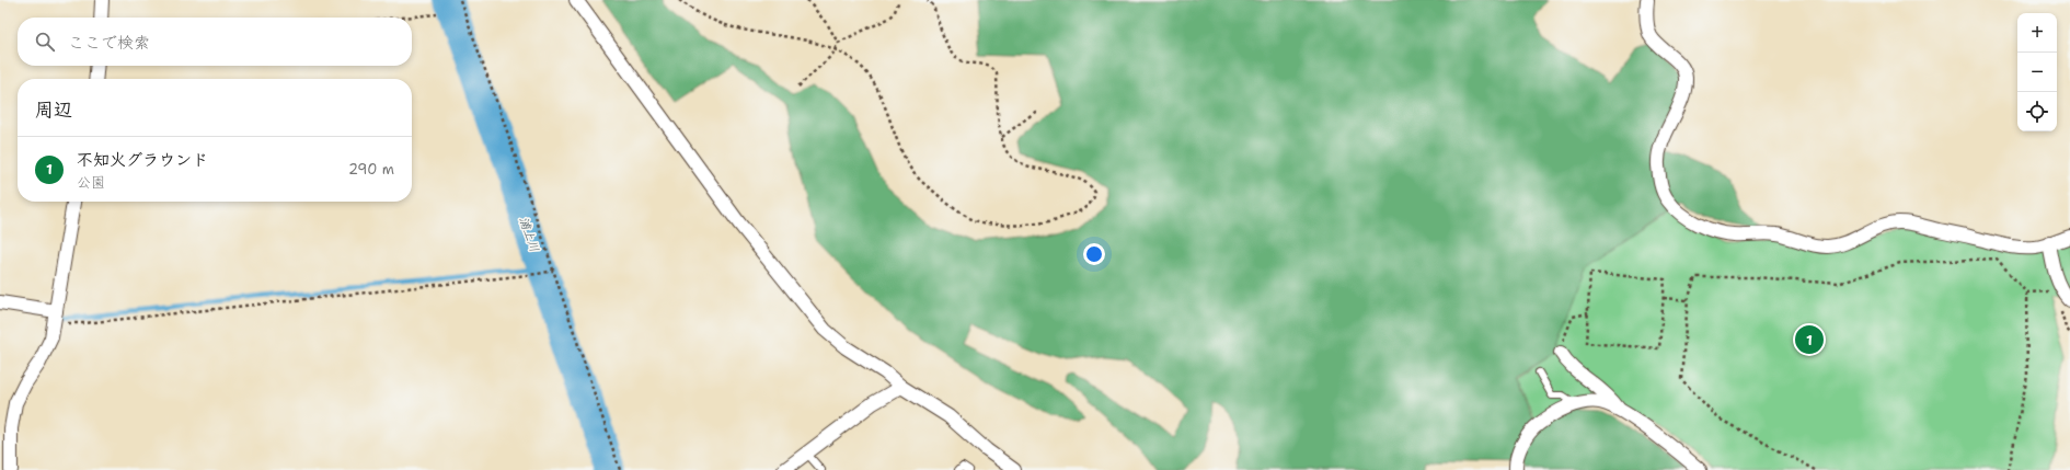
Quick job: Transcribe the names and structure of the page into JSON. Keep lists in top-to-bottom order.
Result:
{
  "water": ["浦上川"],
  "page": {
    "map_buttons": ["+", "−"],
    "search": "ここで検索",
    "heading": "周辺",
    "list": [
      {
        "mark": "1",
        "name": "不知火グラウンド",
        "note": "公園",
        "value": "290 m"
      }
    ],
    "pins": "1"
  }
}
